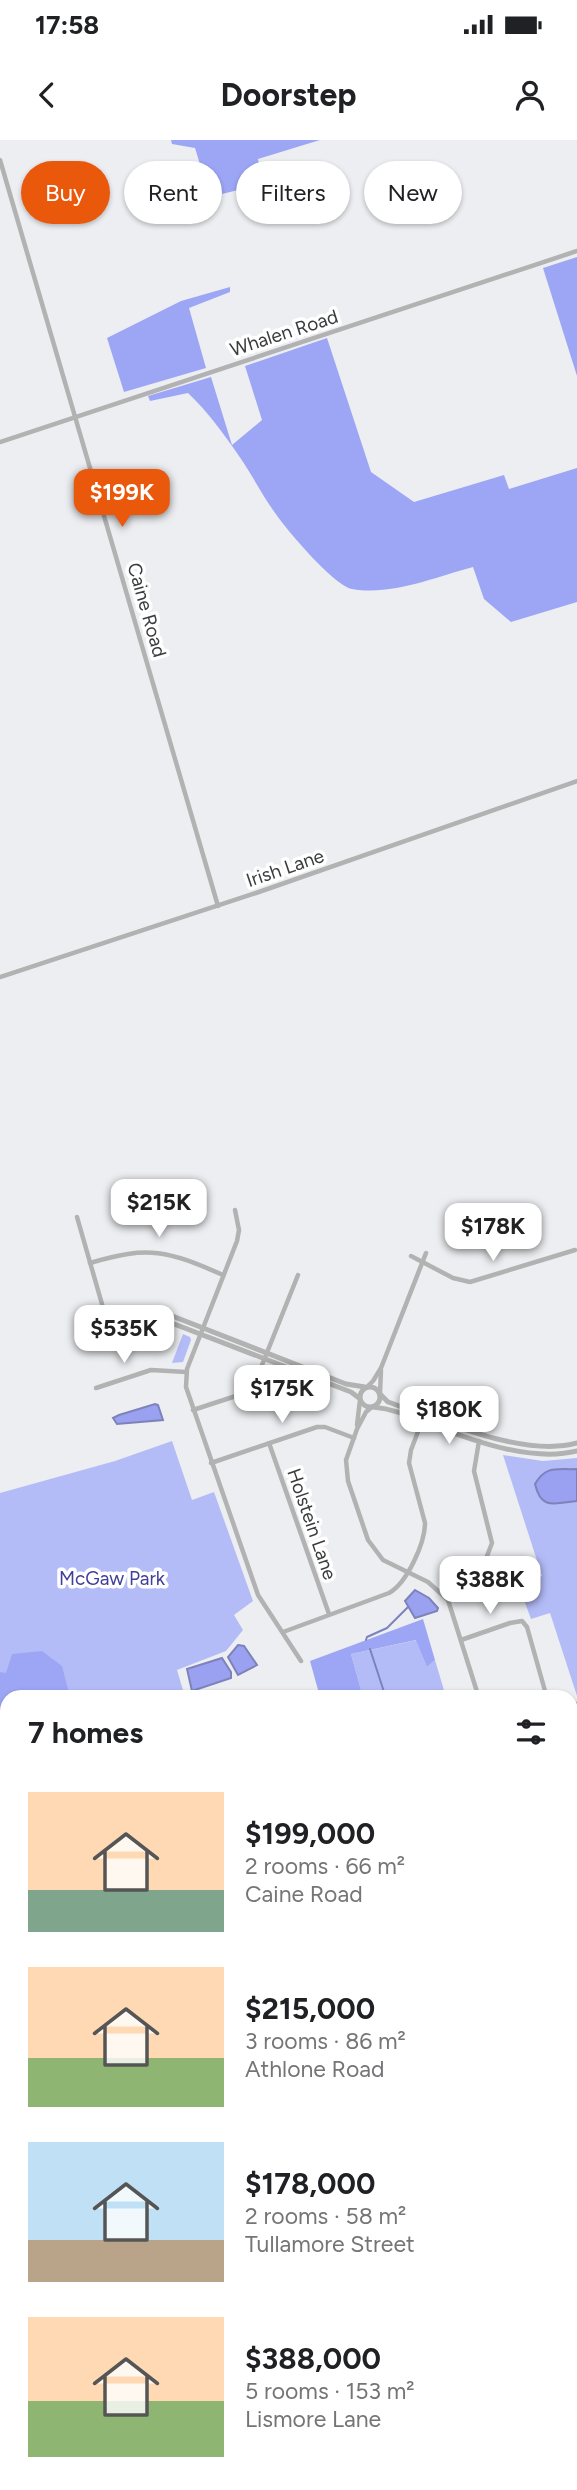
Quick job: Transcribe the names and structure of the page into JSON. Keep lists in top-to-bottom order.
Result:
{
  "streets": {
    "street": [
      "Whalen Road",
      "Caine Road",
      "Irish Lane",
      "Holstein Lane"
    ]
  },
  "crossings": [
    ["Whalen Road", "Caine Road"],
    ["Caine Road", "Irish Lane"]
  ],
  "parks": ["McGaw Park"],
  "page": {
    "status": "17:58",
    "header": "Doorstep",
    "chip": [
      "Buy",
      "Rent",
      "Filters",
      "New"
    ],
    "price": [
      "$199K",
      "$215K",
      "$178K",
      "$535K",
      "$175K",
      "$180K",
      "$388K"
    ],
    "heading": "7 homes",
    "list": [
      {
        "name": "$199,000",
        "note": "2 rooms · 66 m² · Caine Road"
      },
      {
        "name": "$215,000",
        "note": "3 rooms · 86 m² · Athlone Road"
      },
      {
        "name": "$178,000",
        "note": "2 rooms · 58 m² · Tullamore Street"
      },
      {
        "name": "$388,000",
        "note": "5 rooms · 153 m² · Lismore Lane"
      }
    ]
  }
}
